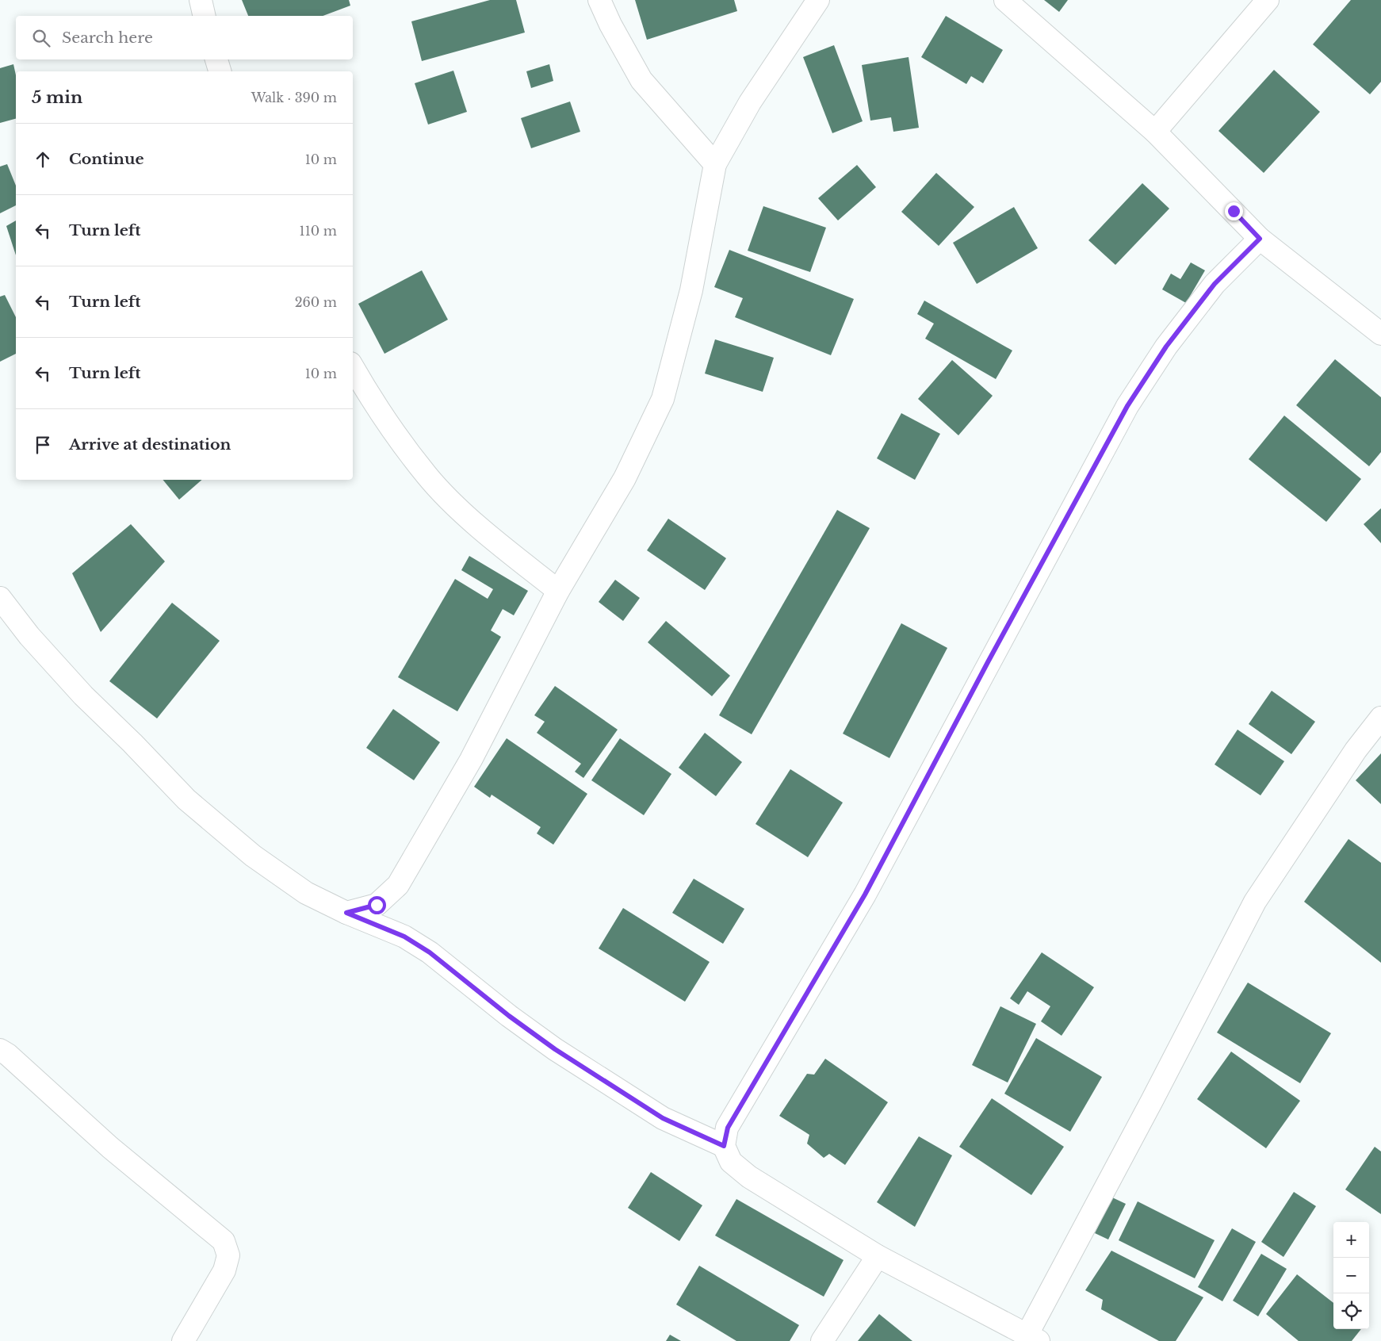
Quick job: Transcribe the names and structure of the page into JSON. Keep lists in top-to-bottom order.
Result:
{
  "page": {
    "search": "Search here",
    "heading": ["5 min", "Walk · 390 m"],
    "list": [
      ["Continue", "10 m"],
      ["Turn left", "110 m"],
      ["Turn left", "260 m"],
      ["Turn left", "10 m"],
      "Arrive at destination"
    ],
    "map_buttons": ["+", "−"]
  }
}
